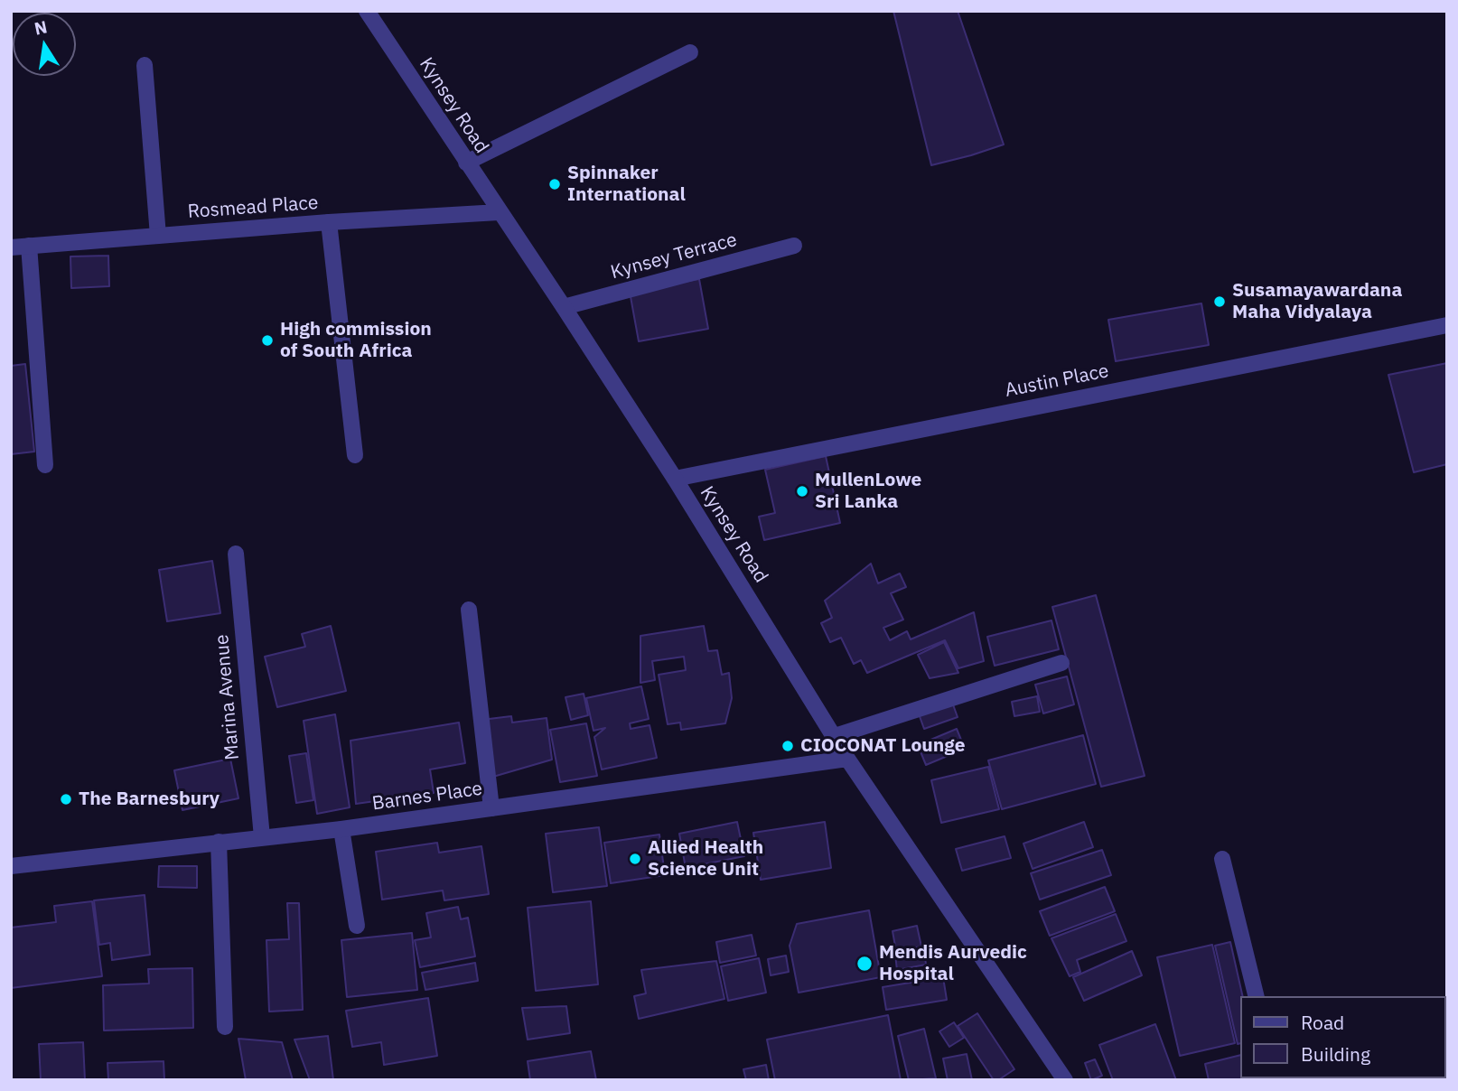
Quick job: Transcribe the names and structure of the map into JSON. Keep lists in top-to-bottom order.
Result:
{
  "streets": {
    "street": [
      "Kynsey Road",
      "Rosmead Place",
      "Kynsey Terrace",
      "Austin Place",
      "Marina Avenue",
      "Barnes Place"
    ]
  },
  "crossings": [
    ["Kynsey Road", "Rosmead Place"],
    ["Kynsey Road", "Kynsey Terrace"],
    ["Kynsey Road", "Austin Place"],
    ["Kynsey Road", "Barnes Place"],
    ["Marina Avenue", "Barnes Place"]
  ],
  "places": [
    "Spinnaker International",
    "Susamayawardana Maha Vidyalaya",
    "High commission of South Africa",
    "MullenLowe Sri Lanka",
    "CIOCONAT Lounge",
    "The Barnesbury",
    "Allied Health Science Unit",
    "Mendis Aurvedic Hospital"
  ],
  "legend": ["Road", "Building"],
  "north": "top"
}
